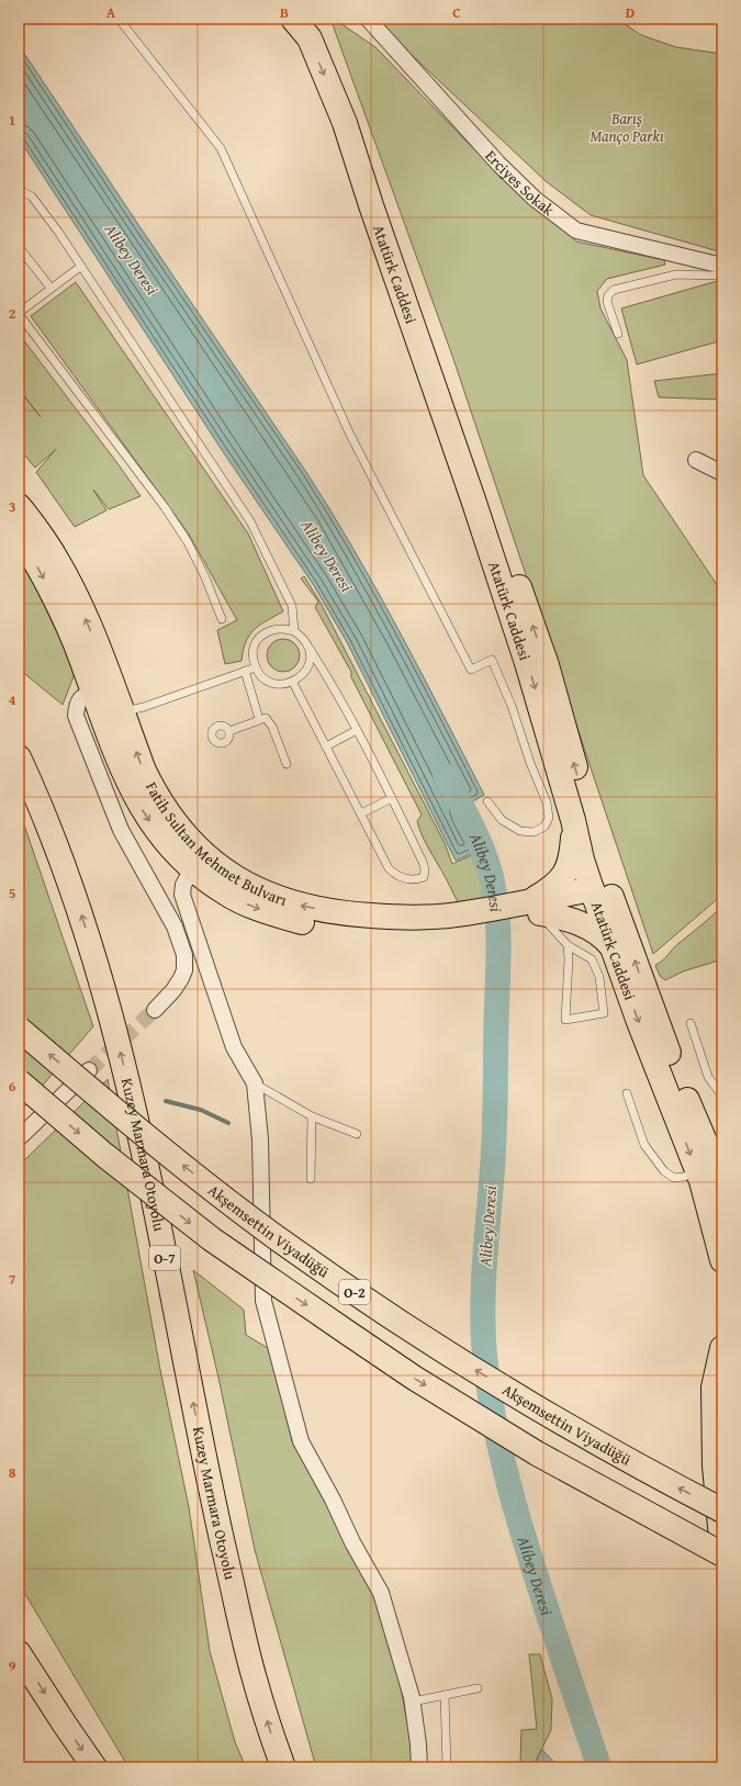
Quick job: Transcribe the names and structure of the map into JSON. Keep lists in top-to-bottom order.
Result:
{
  "streets": {
    "main road": [
      "Atatürk Caddesi",
      "Fatih Sultan Mehmet Bulvarı",
      "Kuzey Marmara Otoyolu",
      "Akşemsettin Viyadüğü",
      "O-7",
      "O-2"
    ],
    "street": ["Erciyes Sokak"]
  },
  "crossings": [
    ["Atatürk Caddesi", "Fatih Sultan Mehmet Bulvarı"]
  ],
  "one_way": ["Kuzey Marmara Otoyolu"],
  "water": ["Alibey Deresi"],
  "parks": ["Barış Manço Parkı"],
  "grid": {
    "columns": [
      "A",
      "B",
      "C",
      "D"
    ],
    "rows": [
      "1",
      "2",
      "3",
      "4",
      "5",
      "6",
      "7",
      "8",
      "9"
    ]
  }
}
